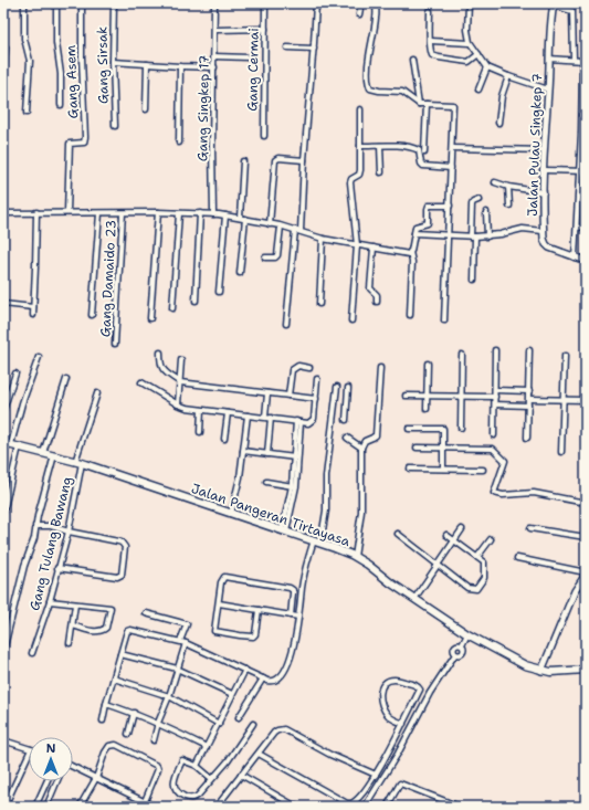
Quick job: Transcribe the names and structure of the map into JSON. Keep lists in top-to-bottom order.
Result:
{
  "streets": {
    "main road": ["Jalan Pangeran Tirtayasa"],
    "street": [
      "Gang Sirsak",
      "Gang Cermai",
      "Gang Asem",
      "Gang Singkep 17",
      "Jalan Pulau Singkep 7",
      "Gang Damaido 23",
      "Gang Tulang Bawang"
    ]
  },
  "crossings": [
    ["Jalan Pangeran Tirtayasa", "Gang Tulang Bawang"]
  ],
  "north": "top"
}
